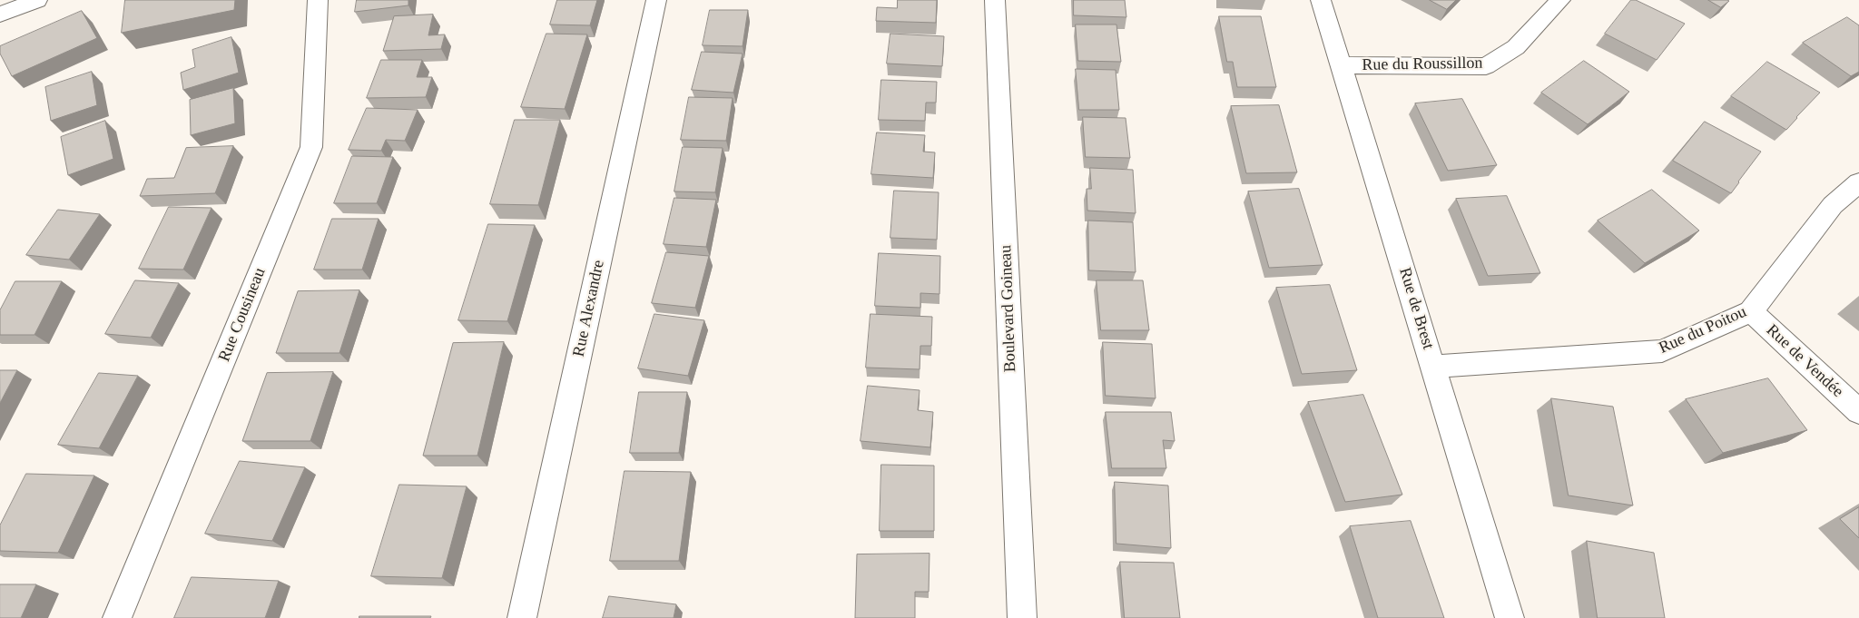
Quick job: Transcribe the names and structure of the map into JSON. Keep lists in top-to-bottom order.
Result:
{
  "streets": {
    "street": [
      "Rue du Roussillon",
      "Rue Alexandre",
      "Boulevard Goineau",
      "Rue de Brest",
      "Rue Cousineau",
      "Rue du Poitou",
      "Rue de Vendée"
    ]
  },
  "crossings": [
    ["Rue du Roussillon", "Rue de Brest"],
    ["Rue de Brest", "Rue du Poitou"],
    ["Rue du Poitou", "Rue de Vendée"]
  ]
}
